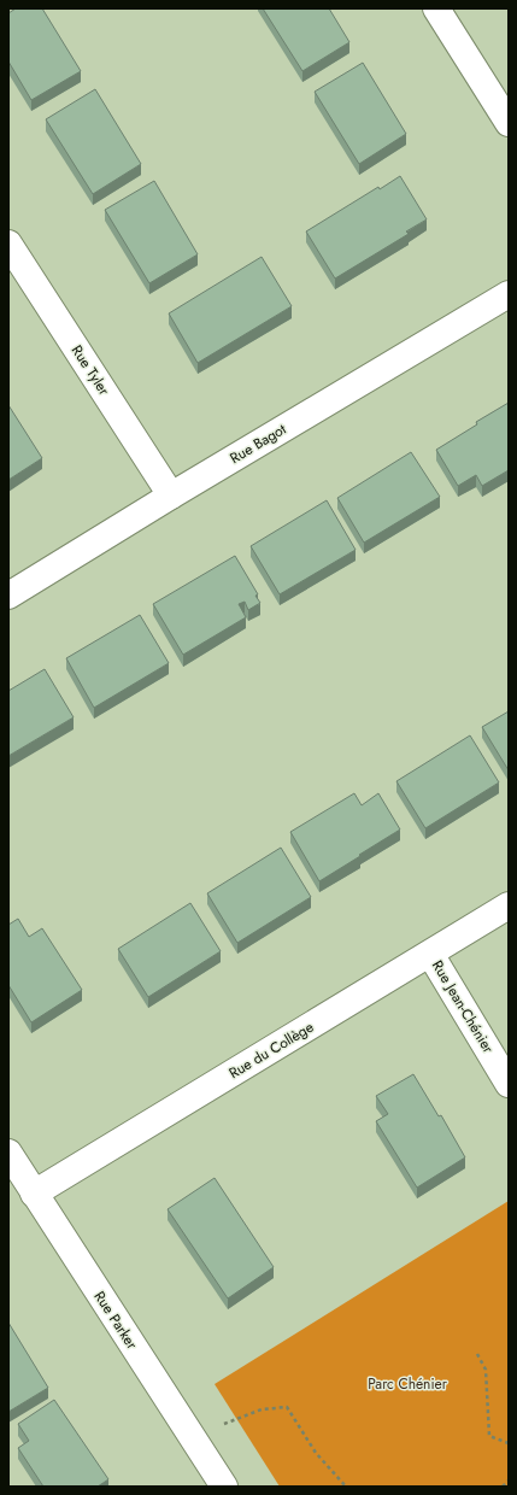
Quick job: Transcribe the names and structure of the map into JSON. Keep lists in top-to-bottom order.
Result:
{
  "streets": {
    "street": [
      "Rue Tyler",
      "Rue Bagot",
      "Rue Jean-Chénier",
      "Rue du Collège",
      "Rue Parker"
    ]
  },
  "crossings": [
    ["Rue Tyler", "Rue Bagot"],
    ["Rue Jean-Chénier", "Rue du Collège"],
    ["Rue du Collège", "Rue Parker"]
  ],
  "parks": ["Parc Chénier"]
}
